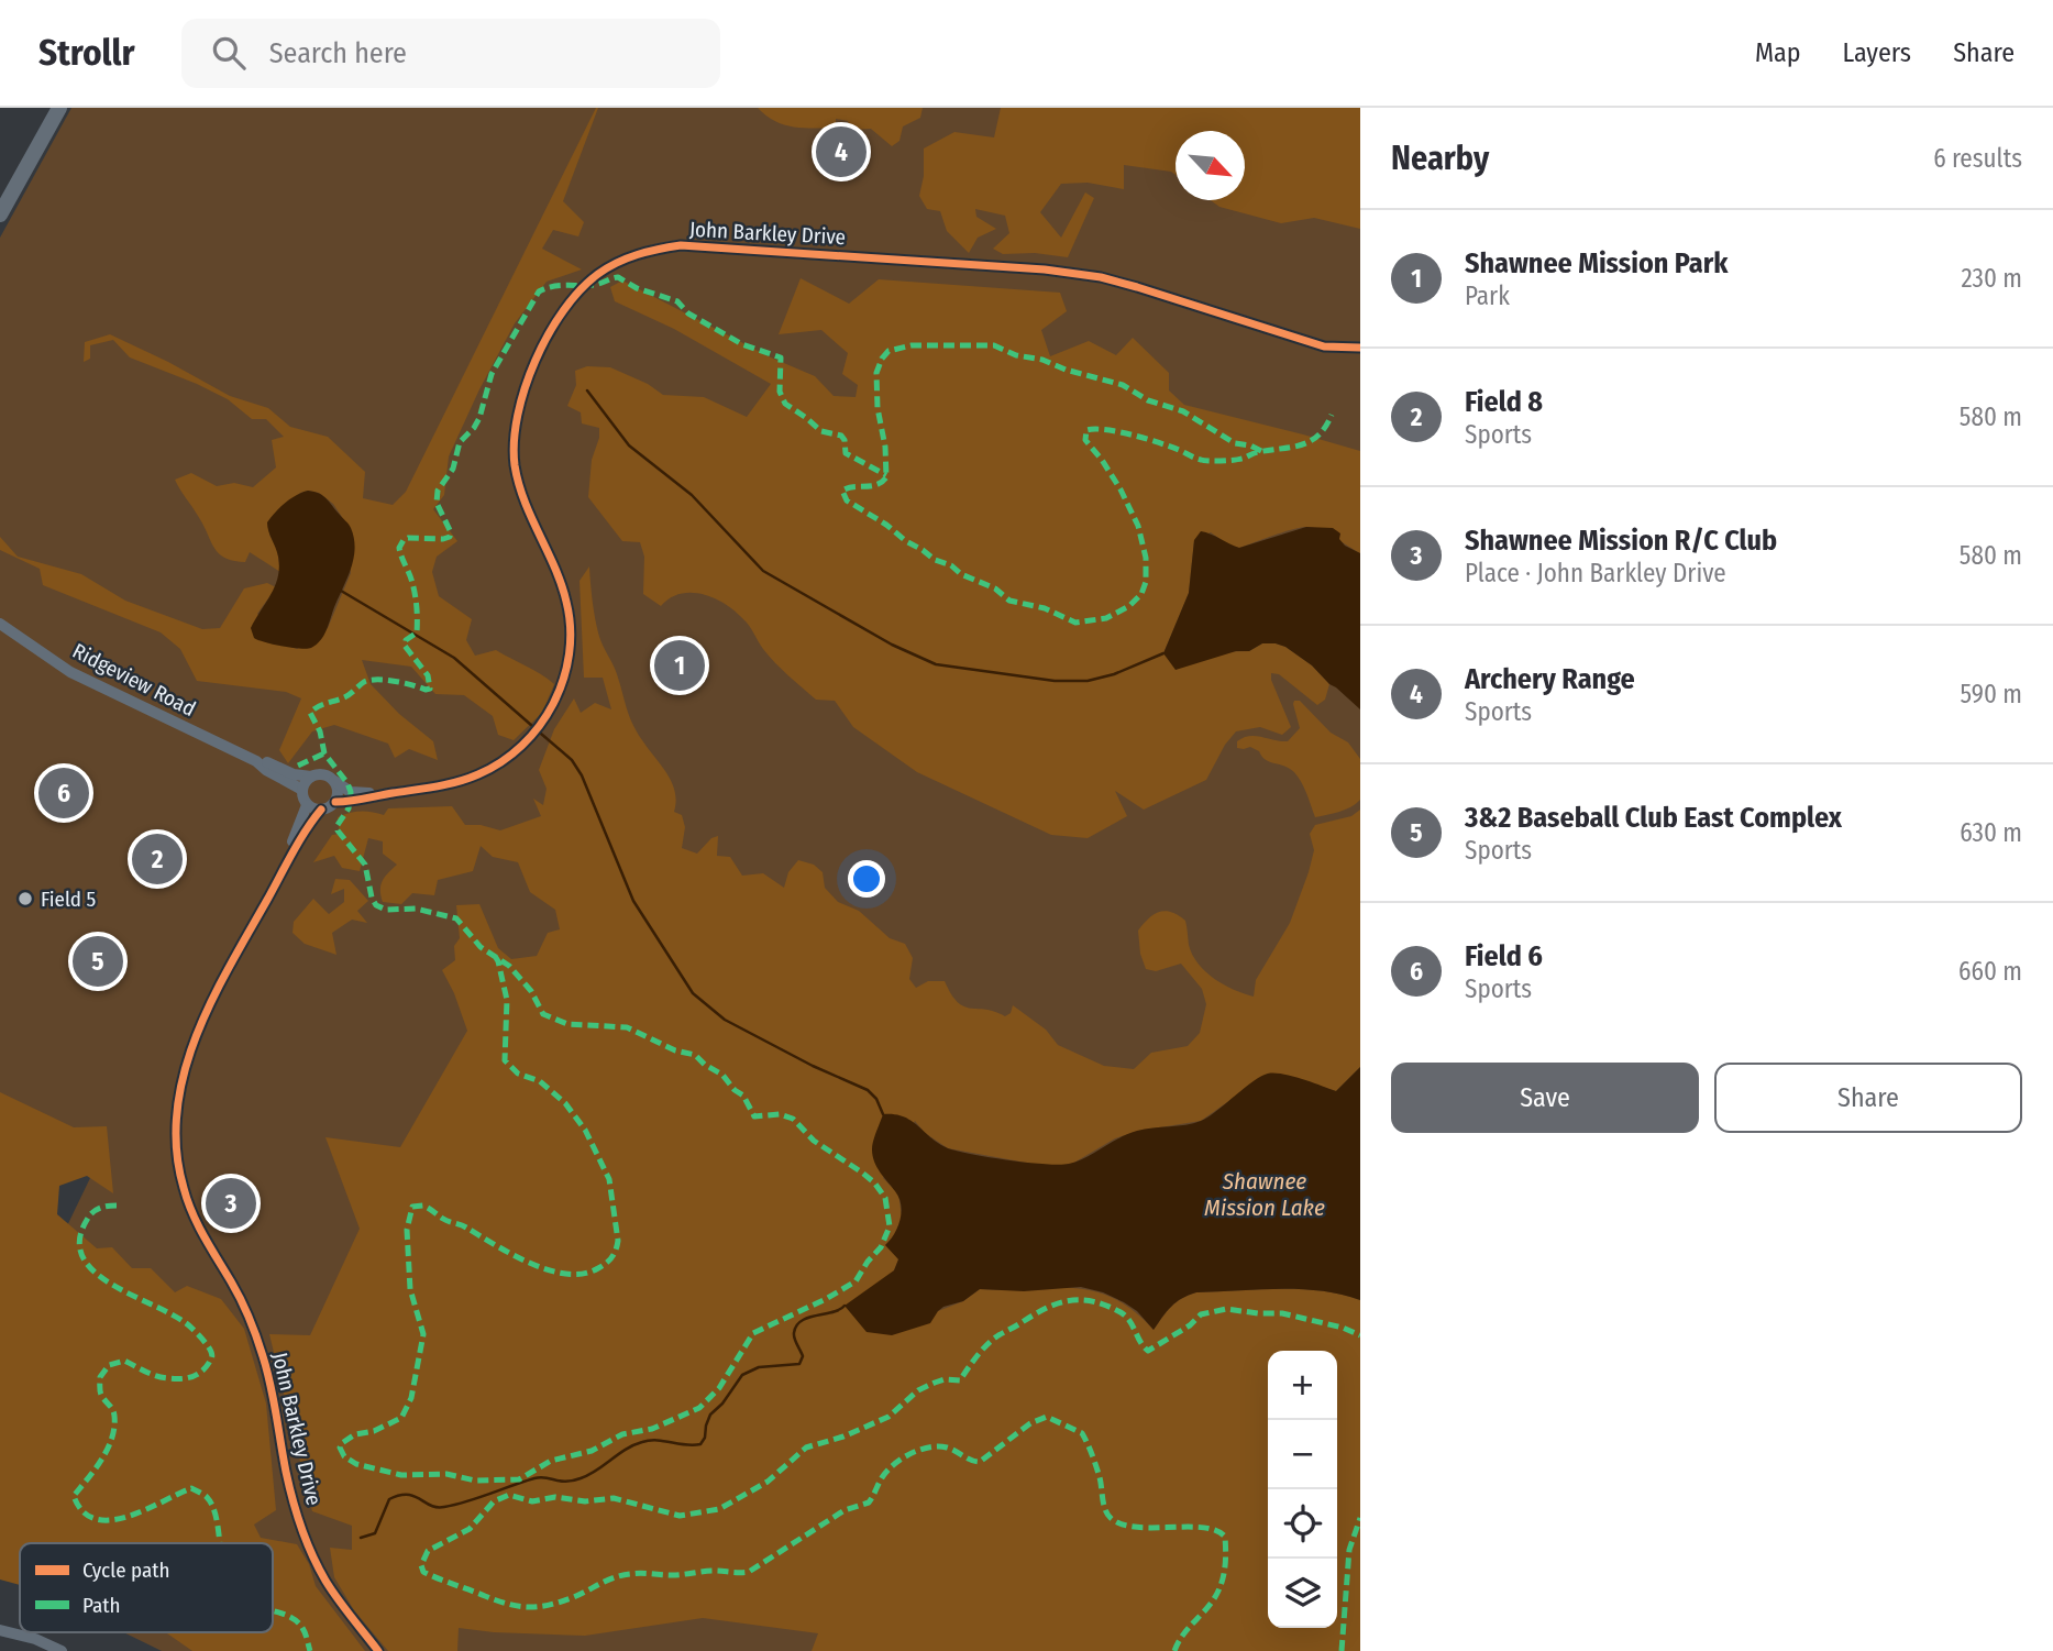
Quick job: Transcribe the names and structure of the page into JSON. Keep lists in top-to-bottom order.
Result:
{
  "streets": {
    "street": ["John Barkley Drive", "Ridgeview Road"]
  },
  "water": ["Shawnee Mission Lake"],
  "places": ["Field 5"],
  "legend": ["Cycle path", "Path"],
  "north": "bottom right",
  "page": {
    "header": "Strollr",
    "search": "Search here",
    "nav": ["Map", "Layers", "Share"],
    "heading": ["Nearby", "6 results"],
    "pins": [
      "4",
      "1",
      "6",
      "2",
      "5",
      "3"
    ],
    "list": [
      {
        "mark": "1",
        "name": "Shawnee Mission Park",
        "note": "Park",
        "value": "230 m"
      },
      {
        "mark": "2",
        "name": "Field 8",
        "note": "Sports",
        "value": "580 m"
      },
      {
        "mark": "3",
        "name": "Shawnee Mission R/C Club",
        "note": "Place · John Barkley Drive",
        "value": "580 m"
      },
      {
        "mark": "4",
        "name": "Archery Range",
        "note": "Sports",
        "value": "590 m"
      },
      {
        "mark": "5",
        "name": "3&2 Baseball Club East Complex",
        "note": "Sports",
        "value": "630 m"
      },
      {
        "mark": "6",
        "name": "Field 6",
        "note": "Sports",
        "value": "660 m"
      }
    ],
    "buttons": ["Save", "Share"],
    "map_buttons": ["+", "−"]
  }
}
